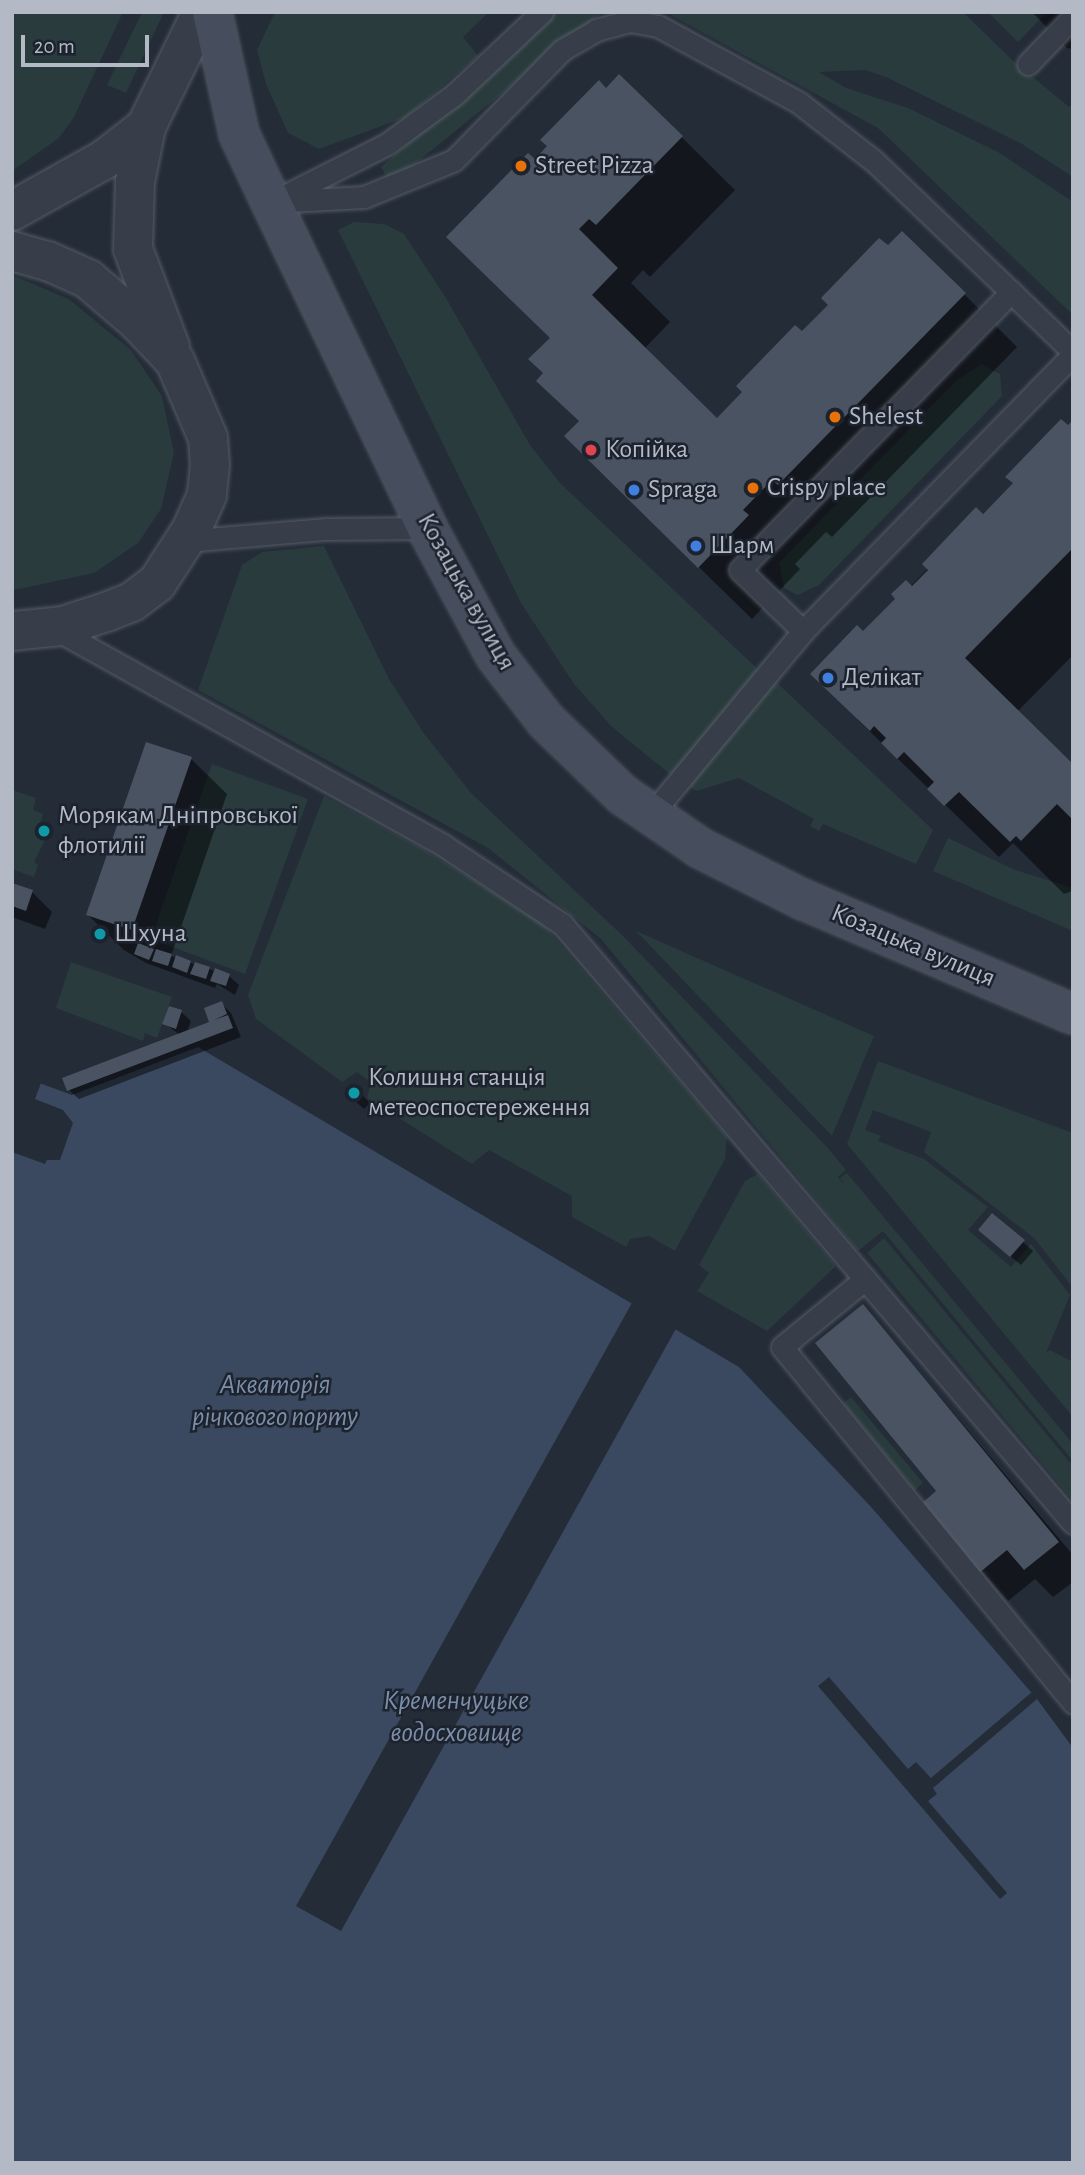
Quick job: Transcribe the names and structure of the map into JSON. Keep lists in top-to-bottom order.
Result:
{
  "streets": {
    "main road": ["Козацька вулиця"]
  },
  "water": ["Акваторія річкового порту", "Кременчуцьке водосховище"],
  "places": [
    "Street Pizza",
    "Shelest",
    "Копійка",
    "Crispy place",
    "Spraga",
    "Шарм",
    "Делікат",
    "Морякам Дніпровської флотилії",
    "Шхуна",
    "Колишня станція метеоспостереження"
  ],
  "scale_bar": "20 m"
}
